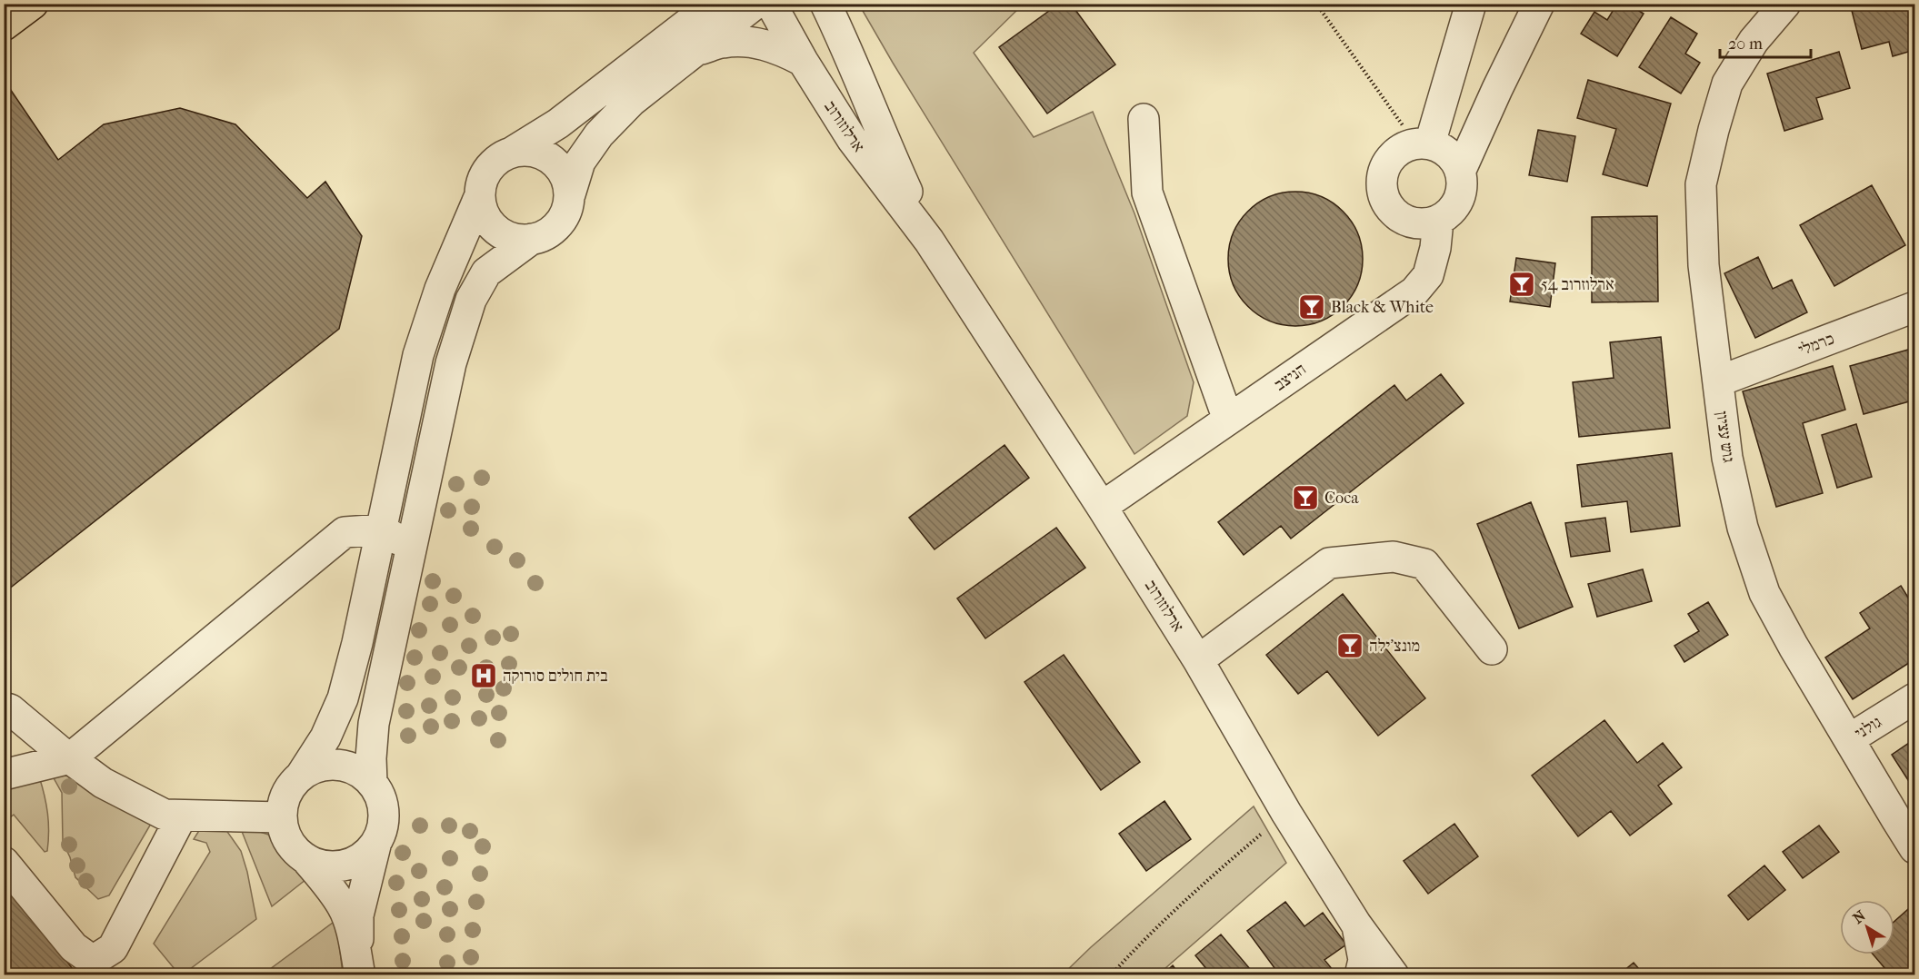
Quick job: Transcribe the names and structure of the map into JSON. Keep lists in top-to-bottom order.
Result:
{
  "streets": {
    "street": [
      "ארלוזורוב",
      "כרמלי",
      "הניצב",
      "גוש עציון",
      "גולני"
    ]
  },
  "crossings": [
    ["ארלוזורוב", "הניצב"],
    ["כרמלי", "גוש עציון"],
    ["גוש עציון", "גולני"]
  ],
  "places": {
    "bar": [
      "ארלוזרוב 54",
      "Black & White",
      "Coca",
      "מונצ'ילה"
    ],
    "hospital": ["בית חולים סורוקה"]
  },
  "scale_bar": "20 m",
  "north": "top left"
}
